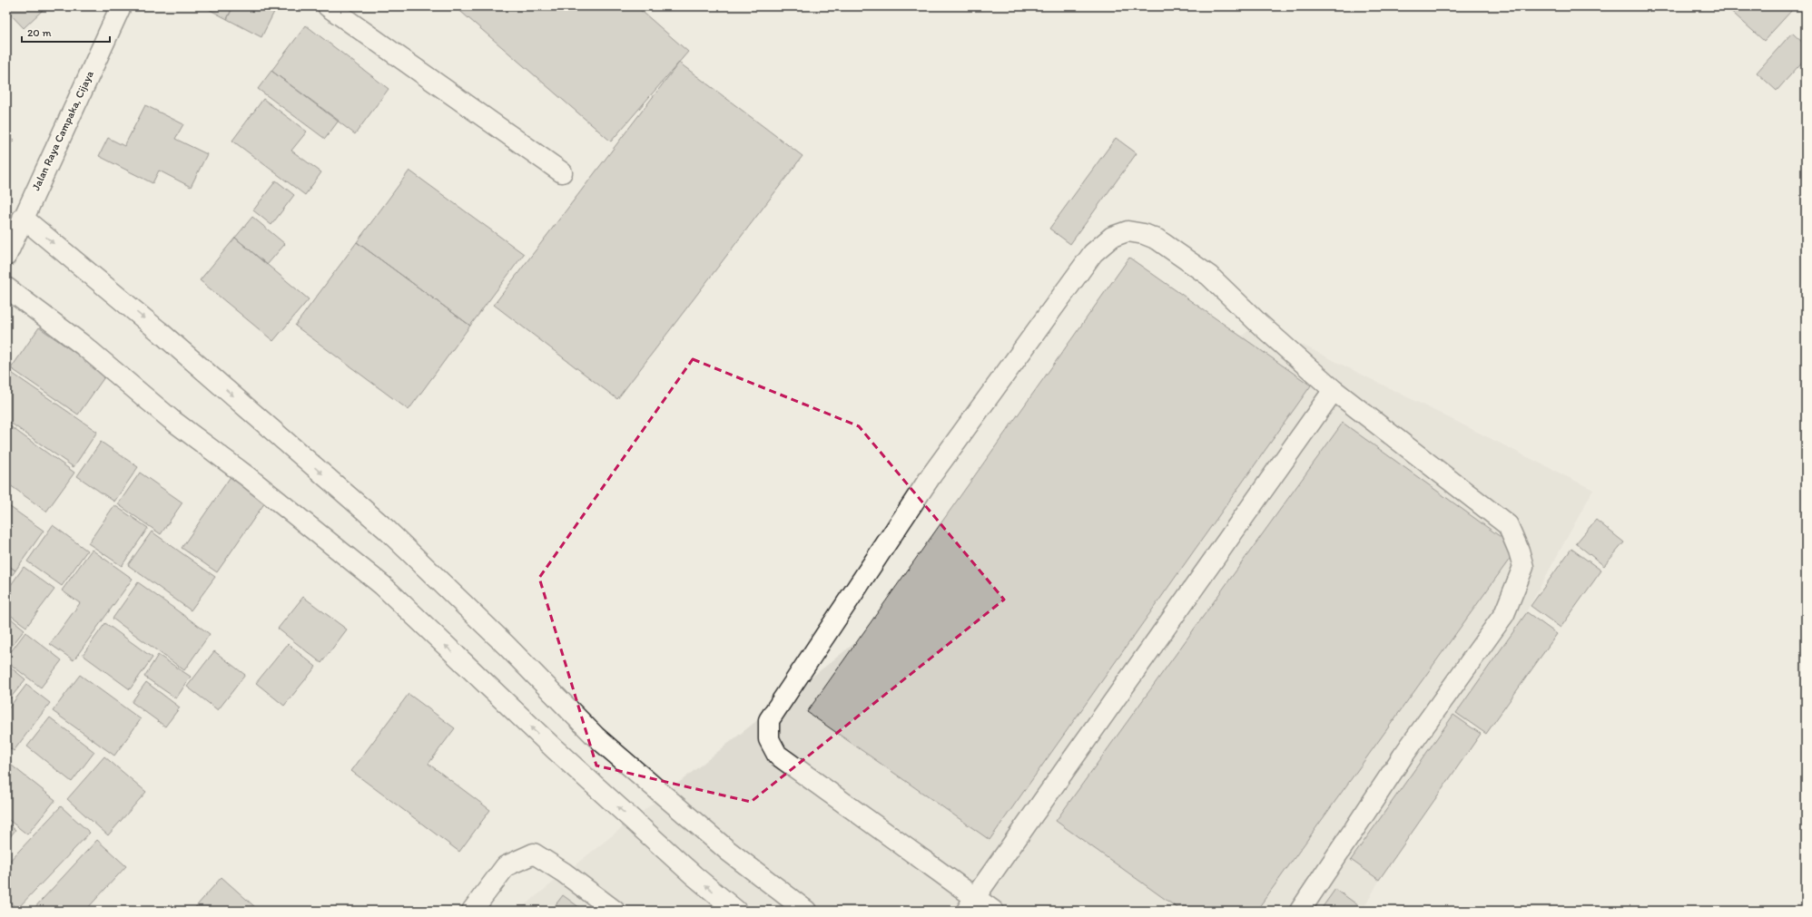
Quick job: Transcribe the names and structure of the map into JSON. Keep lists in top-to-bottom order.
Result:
{
  "streets": {
    "main road": ["Jalan Raya Campaka, Cijaya"]
  },
  "scale_bar": "20 m"
}
